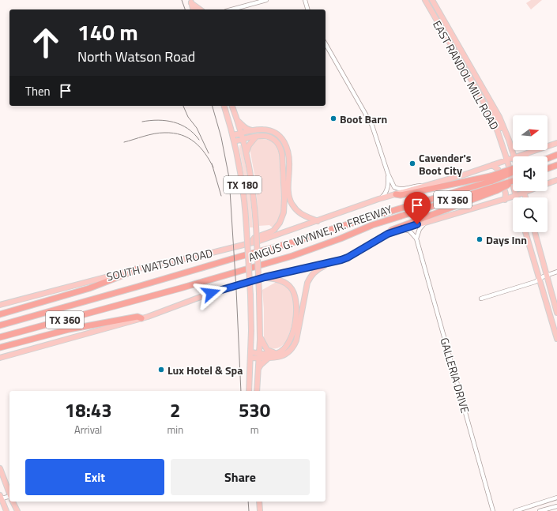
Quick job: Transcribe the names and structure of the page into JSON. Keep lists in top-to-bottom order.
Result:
{
  "streets": {
    "highway": ["TX 360", "ANGUS G. WYNNE, JR. FREEWAY"],
    "main road": ["EAST RANDOL MILL ROAD", "TX 180", "SOUTH WATSON ROAD"],
    "street": ["GALLERIA DRIVE"]
  },
  "crossings": [
    ["EAST RANDOL MILL ROAD", "SOUTH WATSON ROAD"]
  ],
  "places": [
    "Boot Barn",
    "Cavender's Boot City",
    "Days Inn",
    "Lux Hotel & Spa"
  ],
  "north": "right",
  "page": {
    "turn": ["140 m", "North Watson Road"],
    "then": "Then",
    "eta": [
      "18:43",
      "Arrival",
      "2",
      "min",
      "530",
      "m"
    ],
    "buttons": ["Exit", "Share"]
  }
}
